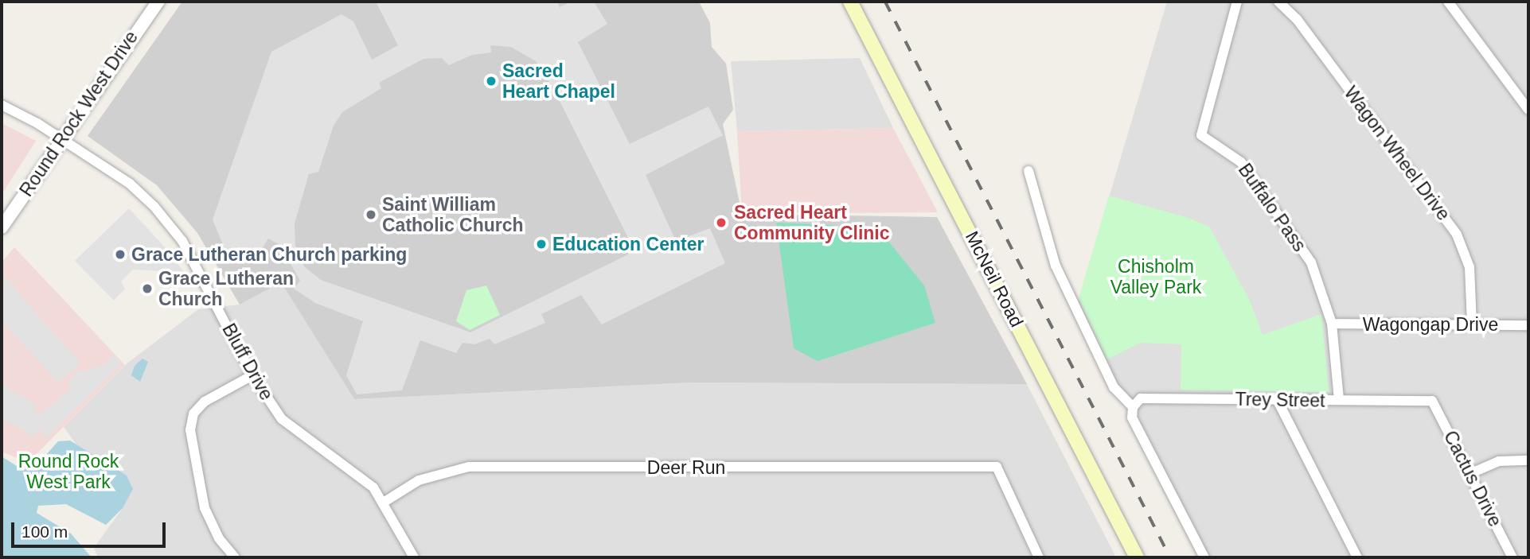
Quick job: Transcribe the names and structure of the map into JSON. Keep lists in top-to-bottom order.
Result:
{
  "streets": {
    "main road": ["McNeil Road"],
    "street": [
      "Round Rock West Drive",
      "Wagon Wheel Drive",
      "Buffalo Pass",
      "Wagongap Drive",
      "Bluff Drive",
      "Trey Street",
      "Deer Run",
      "Cactus Drive"
    ]
  },
  "crossings": [
    ["Round Rock West Drive", "Bluff Drive"],
    ["Wagon Wheel Drive", "Wagongap Drive"],
    ["Buffalo Pass", "Wagongap Drive"],
    ["Buffalo Pass", "Trey Street"],
    ["Bluff Drive", "Deer Run"],
    ["Trey Street", "Cactus Drive"]
  ],
  "parks": ["Chisholm Valley Park", "Round Rock West Park"],
  "places": [
    "Sacred Heart Chapel",
    "Saint William Catholic Church",
    "Sacred Heart Community Clinic",
    "Education Center",
    "Grace Lutheran Church parking",
    "Grace Lutheran Church"
  ],
  "scale_bar": "100 m"
}
